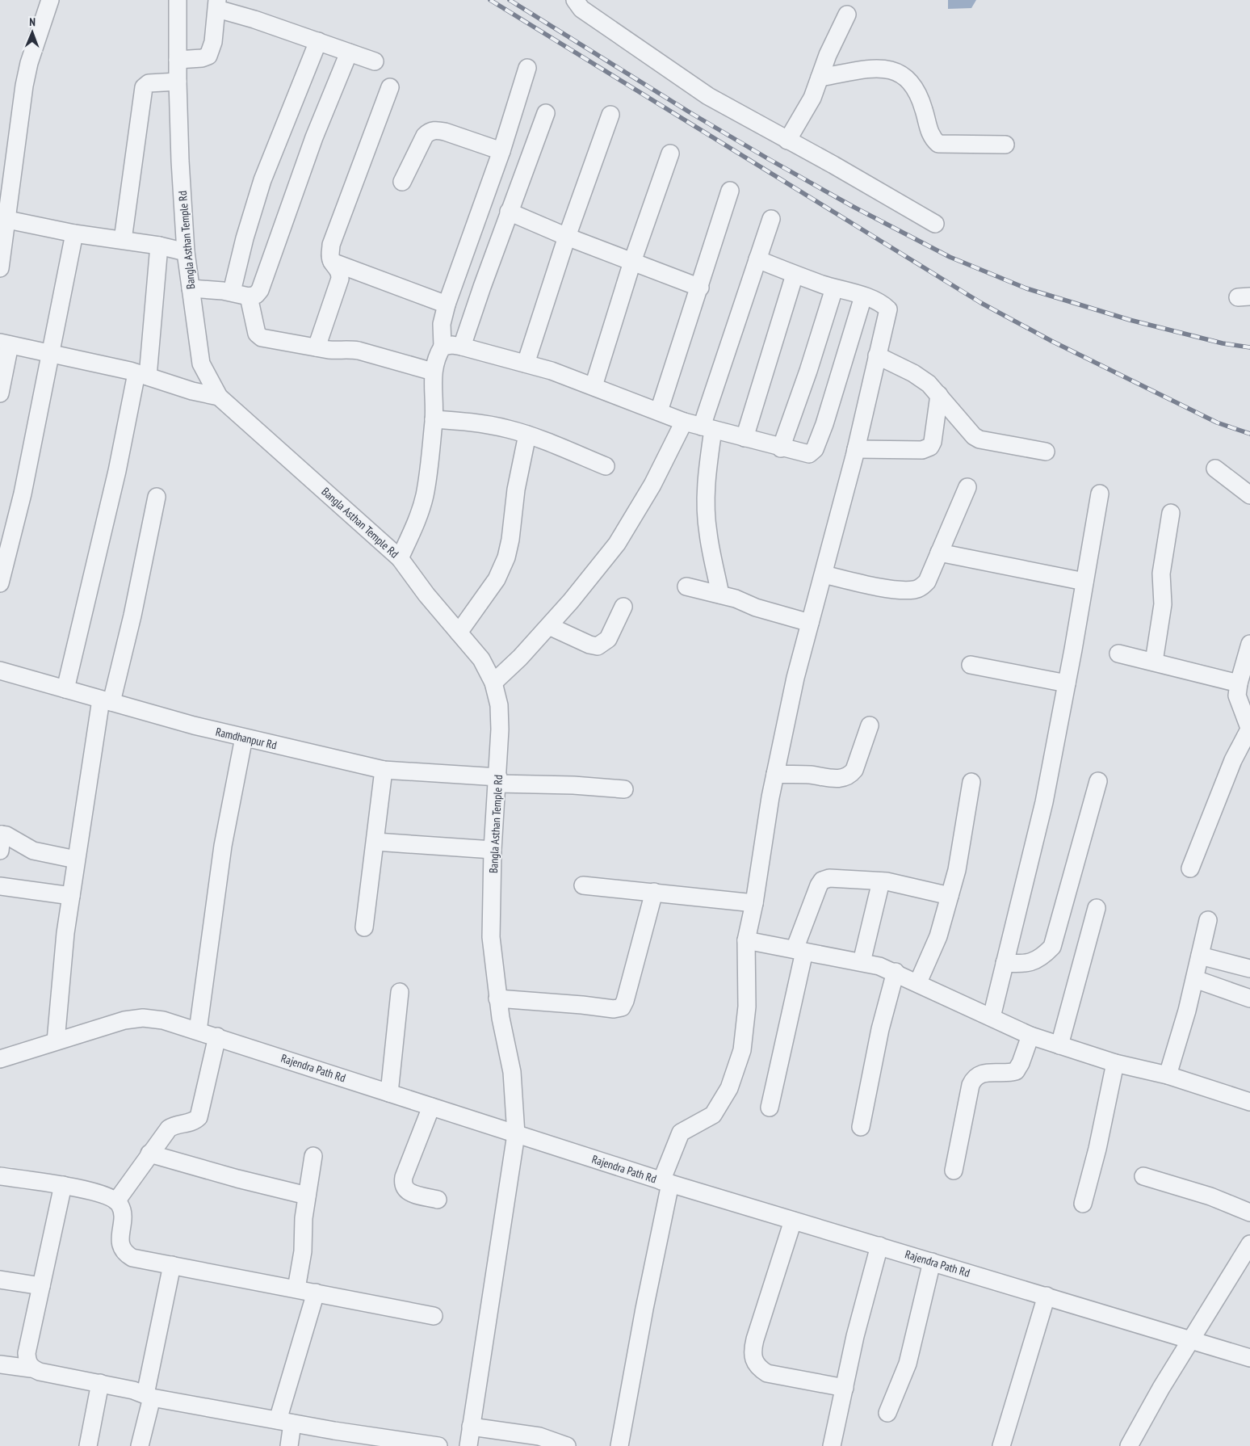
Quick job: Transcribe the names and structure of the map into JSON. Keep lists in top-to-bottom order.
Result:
{
  "streets": {
    "street": ["Bangla Asthan Temple Rd", "Ramdhanpur Rd", "Rajendra Path Rd"]
  },
  "crossings": [
    ["Bangla Asthan Temple Rd", "Ramdhanpur Rd"],
    ["Bangla Asthan Temple Rd", "Rajendra Path Rd"]
  ],
  "north": "top"
}
